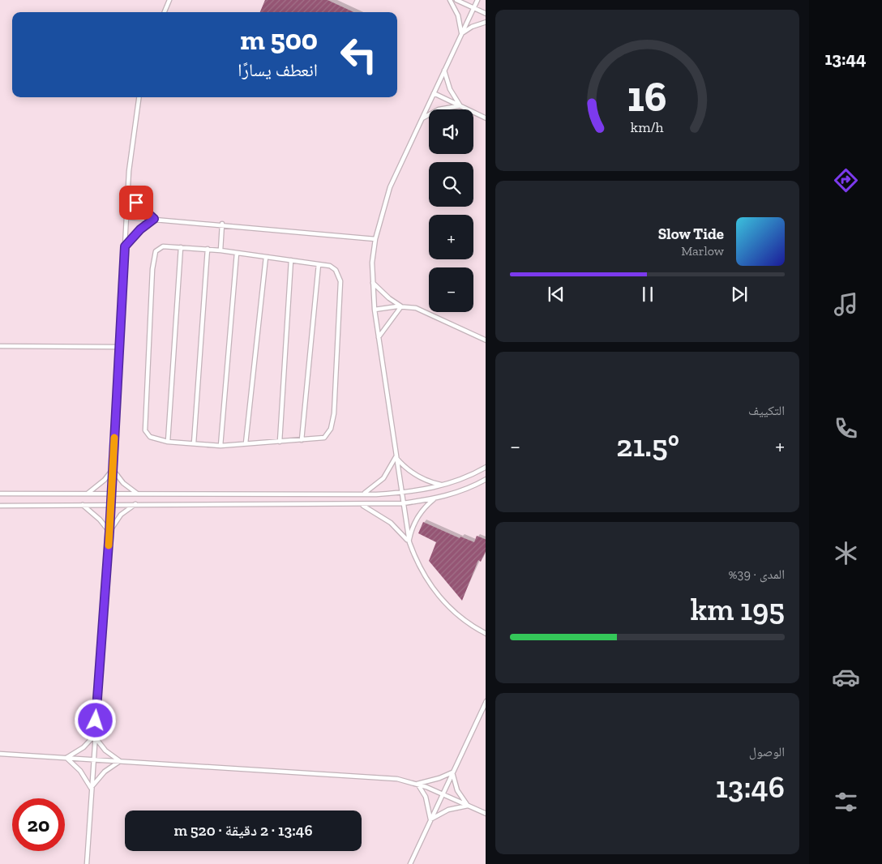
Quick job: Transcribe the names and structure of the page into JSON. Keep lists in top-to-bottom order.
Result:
{
  "page": {
    "tabs": "13:44",
    "turn": ["500 m", "انعطف يسارًا"],
    "map_buttons": ["+", "−"],
    "song": ["Slow Tide", "Marlow"],
    "tile": [
      "التكييف",
      ["المدى · 39%", "195 km"],
      ["الوصول", "13:46"]
    ],
    "heat": ["−", "21.5°", "+"],
    "limit": "20",
    "trip": "13:46 · 2 دقيقة · 520 m",
    "gauge": ["16", "km/h"]
  }
}
